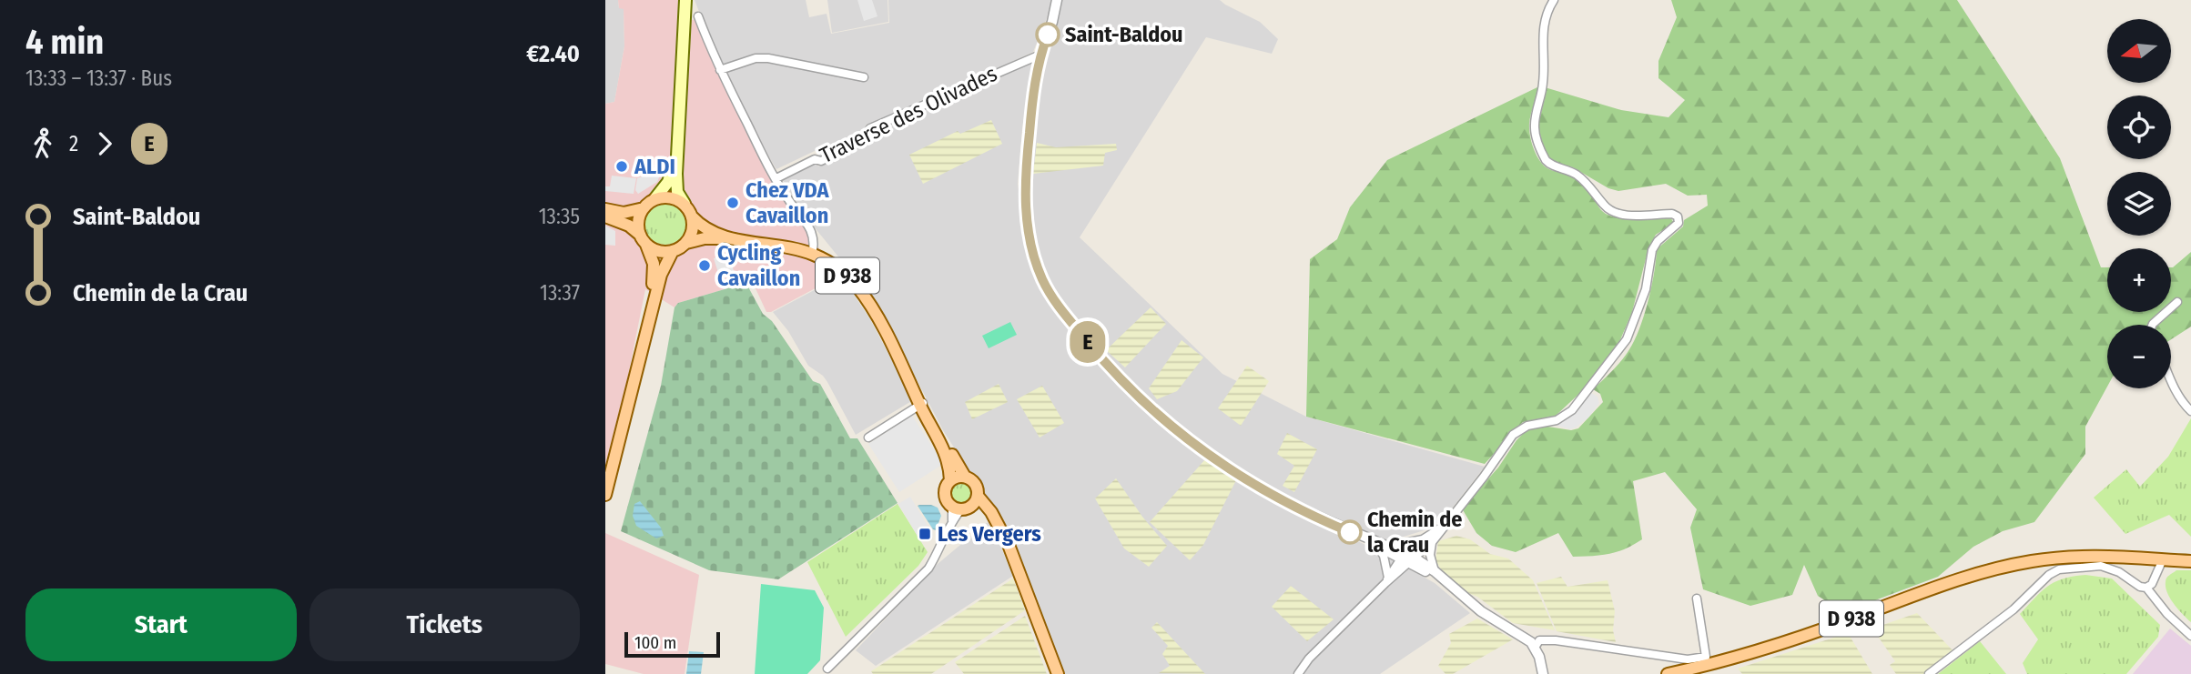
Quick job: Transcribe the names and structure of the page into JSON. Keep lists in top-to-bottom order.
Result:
{
  "streets": {
    "main road": ["D 938"],
    "street": ["Traverse des Olivades"]
  },
  "places": {
    "other": [
      "Saint-Baldou",
      "ALDI",
      "Chez VDA Cavaillon",
      "Cycling Cavaillon",
      "Chemin de la Crau"
    ],
    "transit": ["Les Vergers"]
  },
  "lines": ["bus line E"],
  "scale_bar": "100 m",
  "north": "left",
  "page": {
    "heading": ["4 min", "13:33 – 13:37 · Bus", "€2.40"],
    "on_map": "E",
    "map_buttons": ["+", "−"],
    "legs": ["2", "E"],
    "list": [
      {
        "name": "Saint-Baldou",
        "value": "13:35"
      },
      {
        "name": "Chemin de la Crau",
        "value": "13:37"
      }
    ],
    "buttons": ["Start", "Tickets"],
    "scale": "100 m"
  }
}
